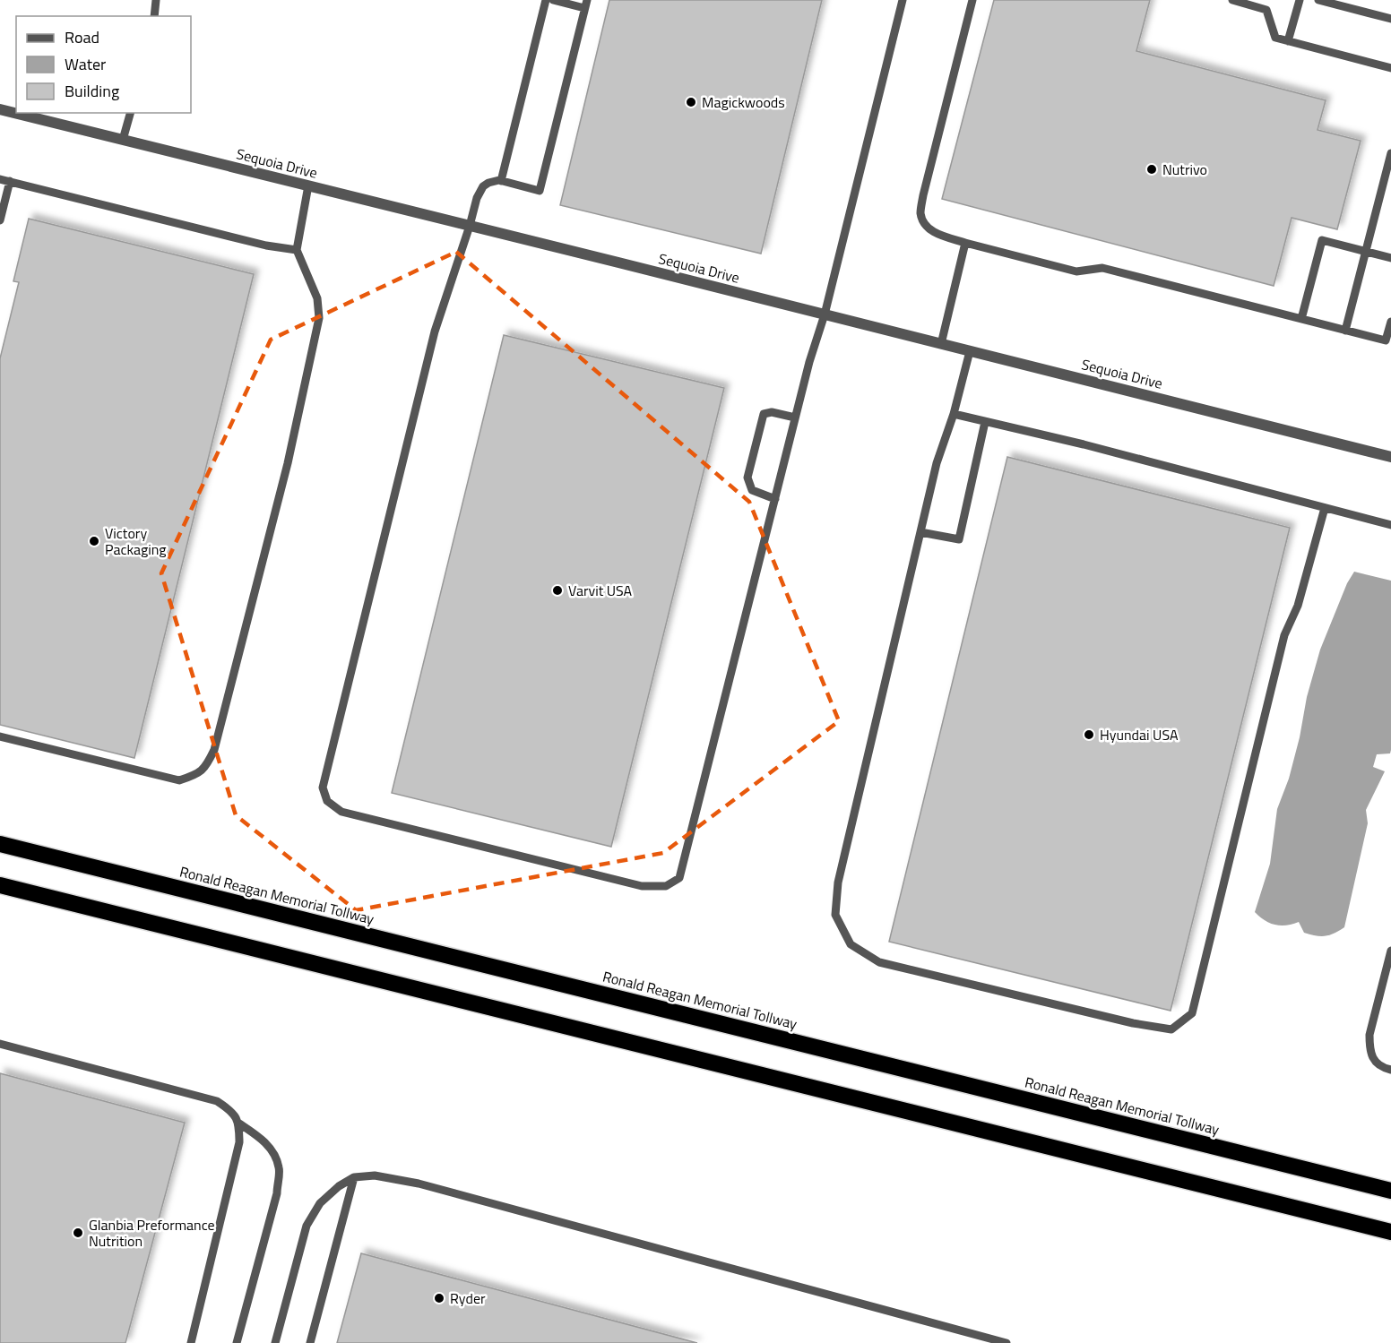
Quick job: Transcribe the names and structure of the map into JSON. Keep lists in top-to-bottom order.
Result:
{
  "streets": {
    "highway": ["Ronald Reagan Memorial Tollway"],
    "street": ["Sequoia Drive"]
  },
  "places": [
    "Magickwoods",
    "Nutrivo",
    "Victory Packaging",
    "Varvit USA",
    "Hyundai USA",
    "Glanbia Preformance Nutrition",
    "Ryder"
  ],
  "legend": ["Road", "Water", "Building"]
}
